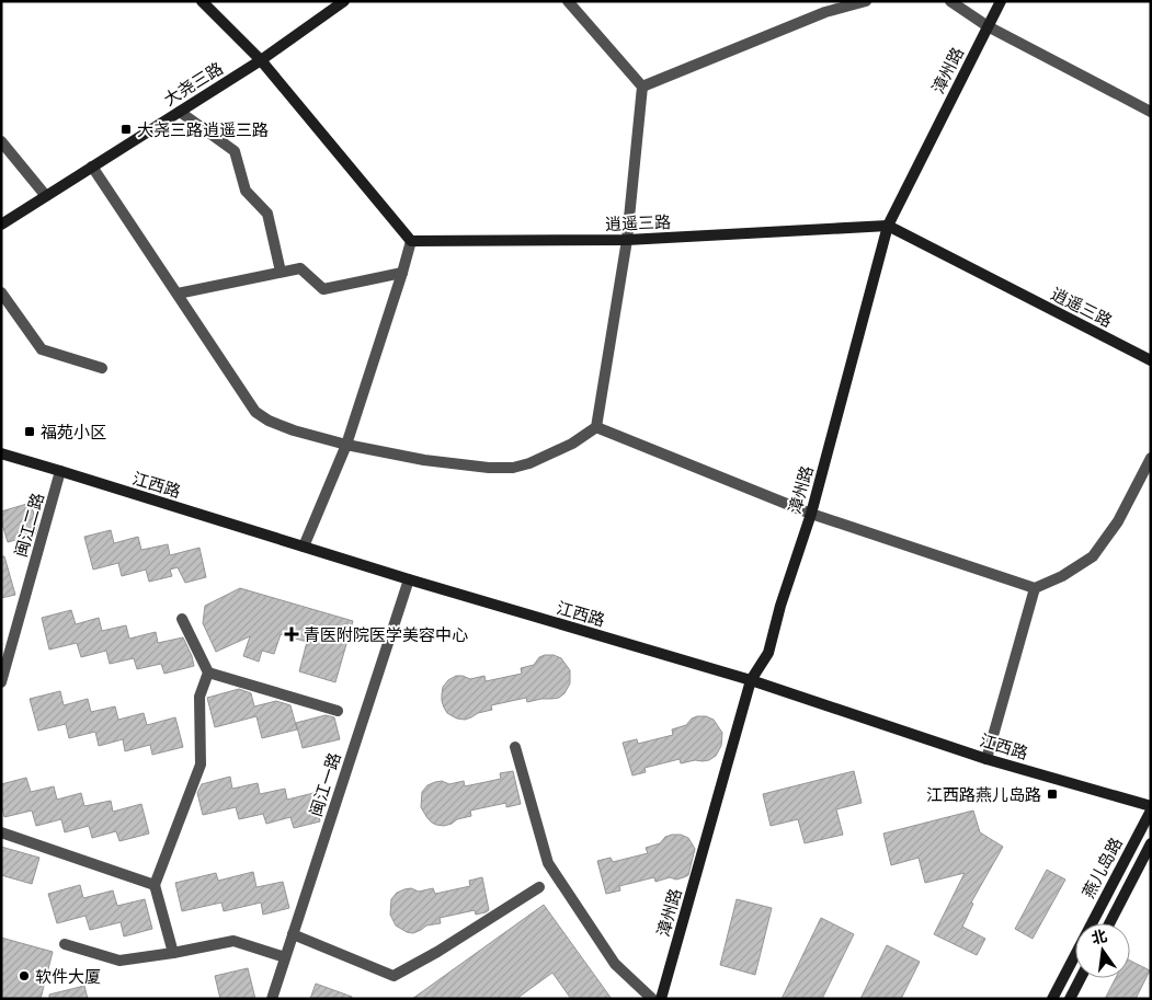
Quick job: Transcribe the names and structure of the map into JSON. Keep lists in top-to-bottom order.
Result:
{
  "streets": {
    "street": [
      "漳州路",
      "大尧三路",
      "逍遥三路",
      "江西路",
      "闽江二路",
      "闽江一路",
      "燕儿岛路"
    ]
  },
  "crossings": [
    ["漳州路", "逍遥三路"],
    ["漳州路", "江西路"],
    ["江西路", "闽江二路"],
    ["江西路", "闽江一路"],
    ["江西路", "燕儿岛路"]
  ],
  "places": {
    "transit": ["大尧三路逍遥三路", "福苑小区", "江西路燕儿岛路"],
    "health": ["青医附院医学美容中心"],
    "other": ["软件大厦"]
  },
  "north": "top"
}
